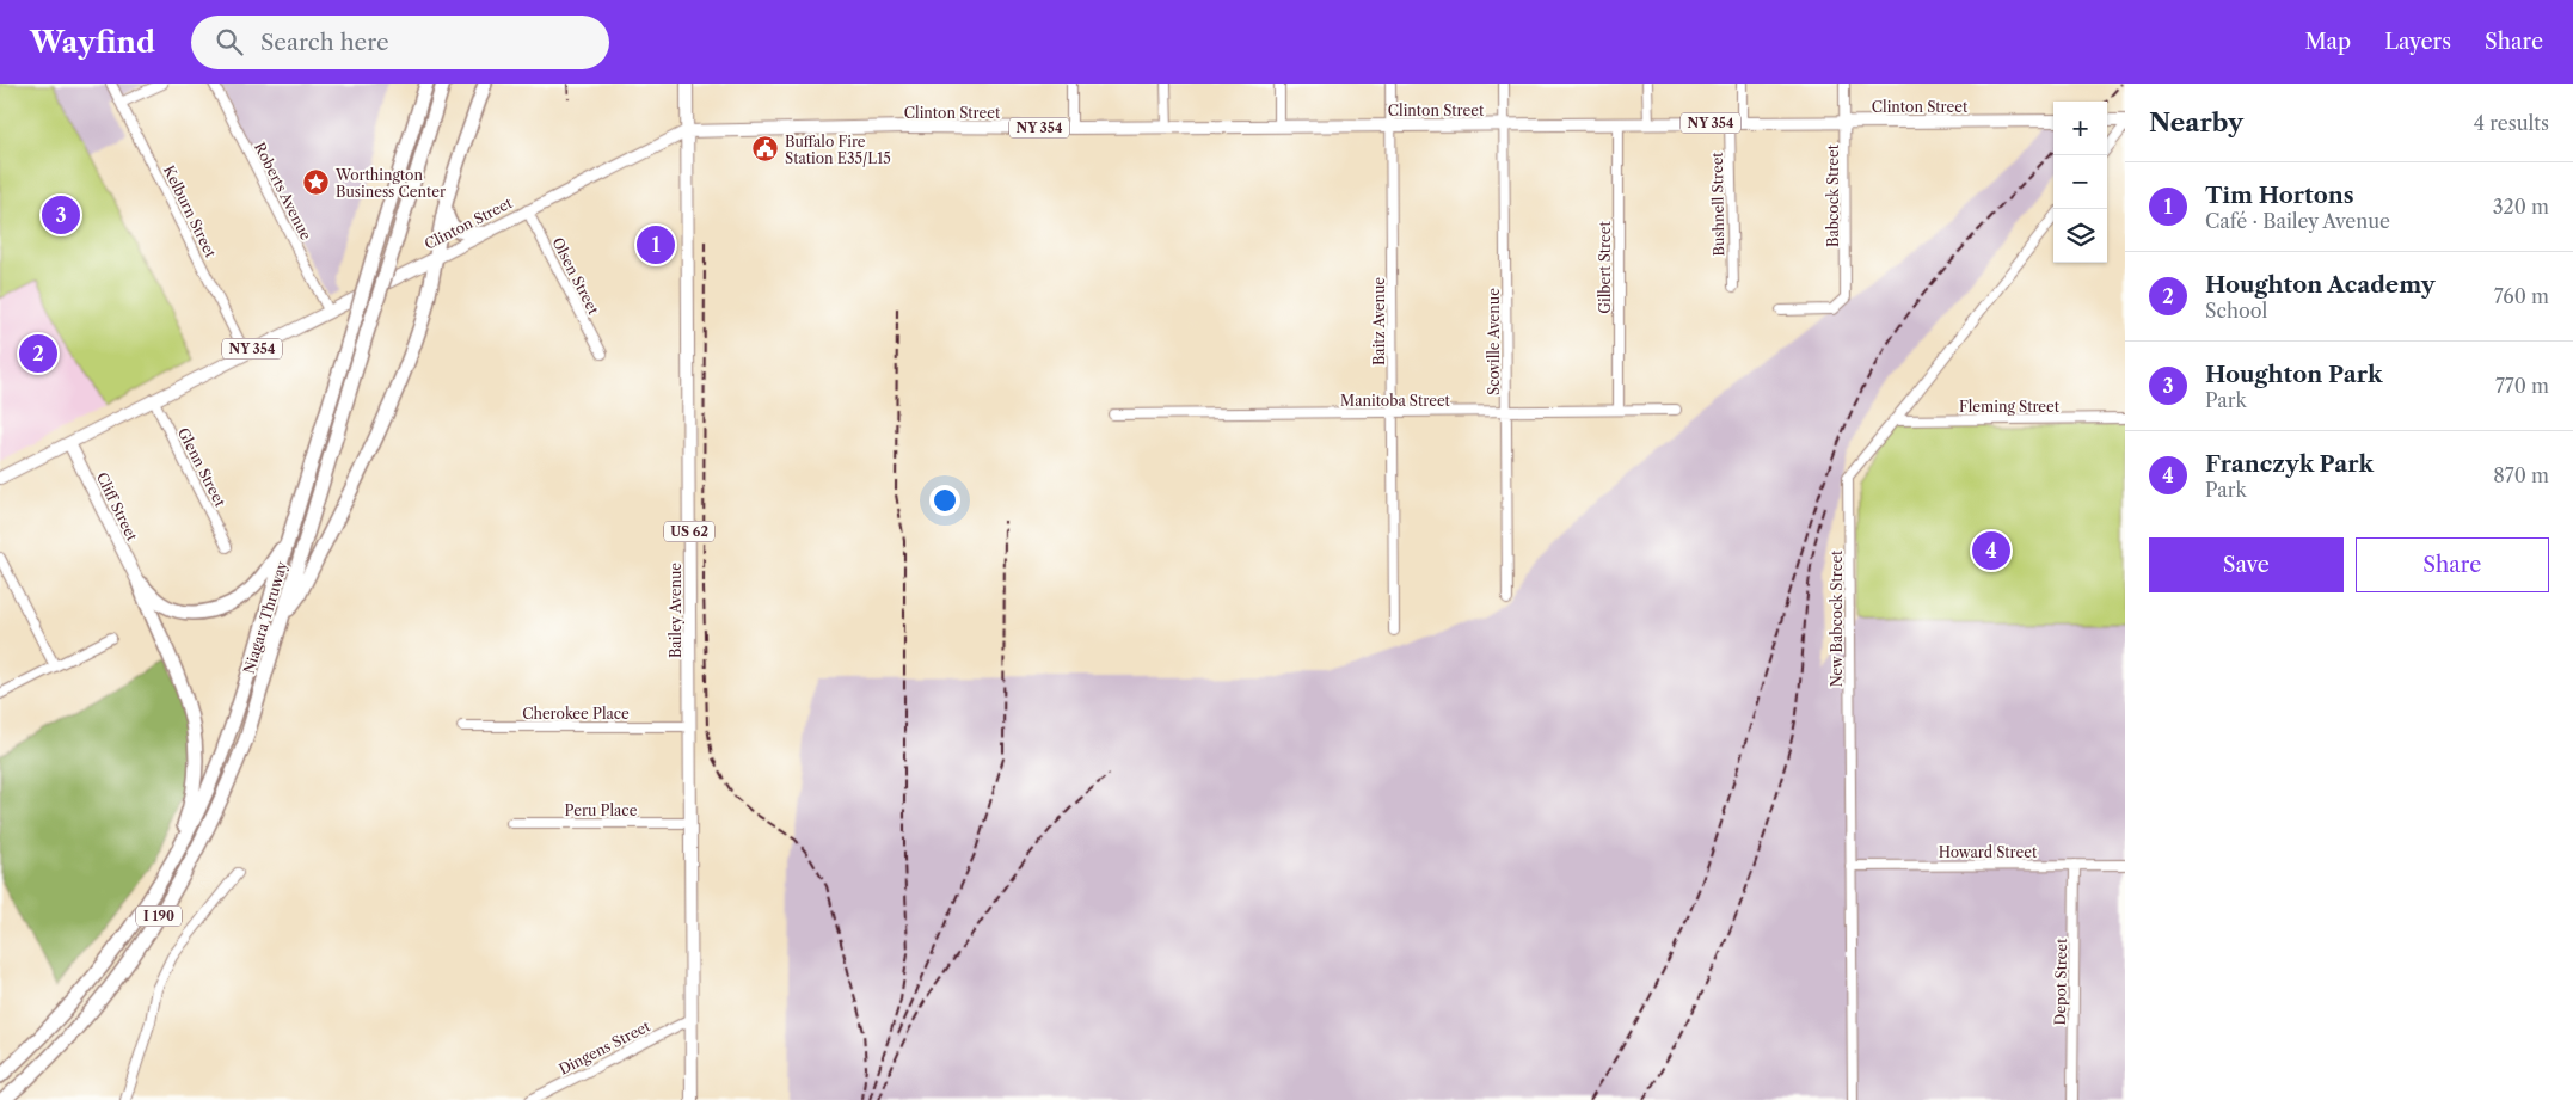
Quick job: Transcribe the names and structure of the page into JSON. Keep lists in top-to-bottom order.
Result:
{
  "streets": {
    "highway": ["Niagara Thruway", "I 190"],
    "main road": [
      "Clinton Street",
      "NY 354",
      "Cliff Street",
      "US 62",
      "Bailey Avenue"
    ],
    "street": [
      "Roberts Avenue",
      "Babcock Street",
      "Bushnell Street",
      "Kelburn Street",
      "Gilbert Street",
      "Olsen Street",
      "Baitz Avenue",
      "Scoville Avenue",
      "Manitoba Street",
      "Fleming Street",
      "Glenn Street",
      "New Babcock Street",
      "Cherokee Place",
      "Peru Place",
      "Howard Street",
      "Depot Street",
      "Dingens Street"
    ]
  },
  "crossings": [
    ["Clinton Street", "Roberts Avenue"],
    ["Clinton Street", "Babcock Street"],
    ["Clinton Street", "Bushnell Street"],
    ["Clinton Street", "Kelburn Street"],
    ["Clinton Street", "Gilbert Street"],
    ["Clinton Street", "Olsen Street"],
    ["Clinton Street", "Baitz Avenue"],
    ["Clinton Street", "Scoville Avenue"],
    ["Clinton Street", "Glenn Street"],
    ["Clinton Street", "Cliff Street"],
    ["Clinton Street", "Bailey Avenue"],
    ["Gilbert Street", "Manitoba Street"],
    ["Baitz Avenue", "Manitoba Street"],
    ["Scoville Avenue", "Manitoba Street"],
    ["Fleming Street", "New Babcock Street"],
    ["Bailey Avenue", "Cherokee Place"],
    ["Bailey Avenue", "Peru Place"],
    ["Bailey Avenue", "Dingens Street"],
    ["New Babcock Street", "Howard Street"],
    ["Howard Street", "Depot Street"]
  ],
  "places": {
    "public building": ["Buffalo Fire Station E35/L15"],
    "place": ["Worthington Business Center"]
  },
  "page": {
    "header": "Wayfind",
    "search": "Search here",
    "nav": ["Map", "Layers", "Share"],
    "heading": ["Nearby", "4 results"],
    "map_buttons": ["+", "−"],
    "list": [
      {
        "mark": "1",
        "name": "Tim Hortons",
        "note": "Café · Bailey Avenue",
        "value": "320 m"
      },
      {
        "mark": "2",
        "name": "Houghton Academy",
        "note": "School",
        "value": "760 m"
      },
      {
        "mark": "3",
        "name": "Houghton Park",
        "note": "Park",
        "value": "770 m"
      },
      {
        "mark": "4",
        "name": "Franczyk Park",
        "note": "Park",
        "value": "870 m"
      }
    ],
    "pins": [
      "3",
      "1",
      "2",
      "4"
    ],
    "buttons": ["Save", "Share"]
  }
}
